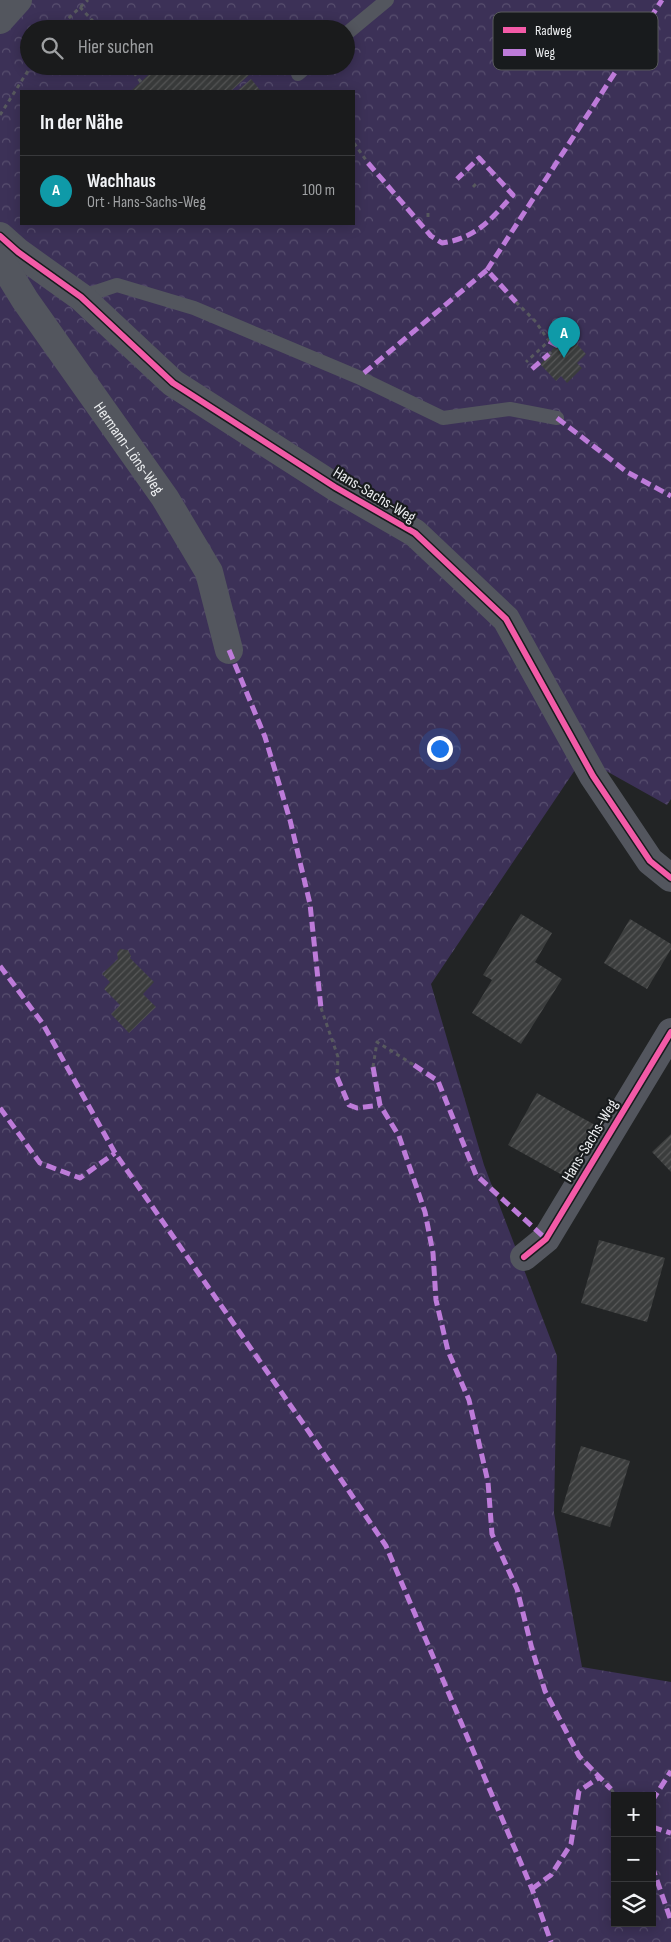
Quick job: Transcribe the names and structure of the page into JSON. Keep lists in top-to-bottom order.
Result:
{
  "streets": {
    "street": ["Hermann-Löns-Weg", "Hans-Sachs-Weg"]
  },
  "legend": ["Radweg", "Weg"],
  "page": {
    "search": "Hier suchen",
    "heading": "In der Nähe",
    "list": [
      {
        "mark": "A",
        "name": "Wachhaus",
        "note": "Ort · Hans-Sachs-Weg",
        "value": "100 m"
      }
    ],
    "pins": "A",
    "map_buttons": ["+", "−"]
  }
}
